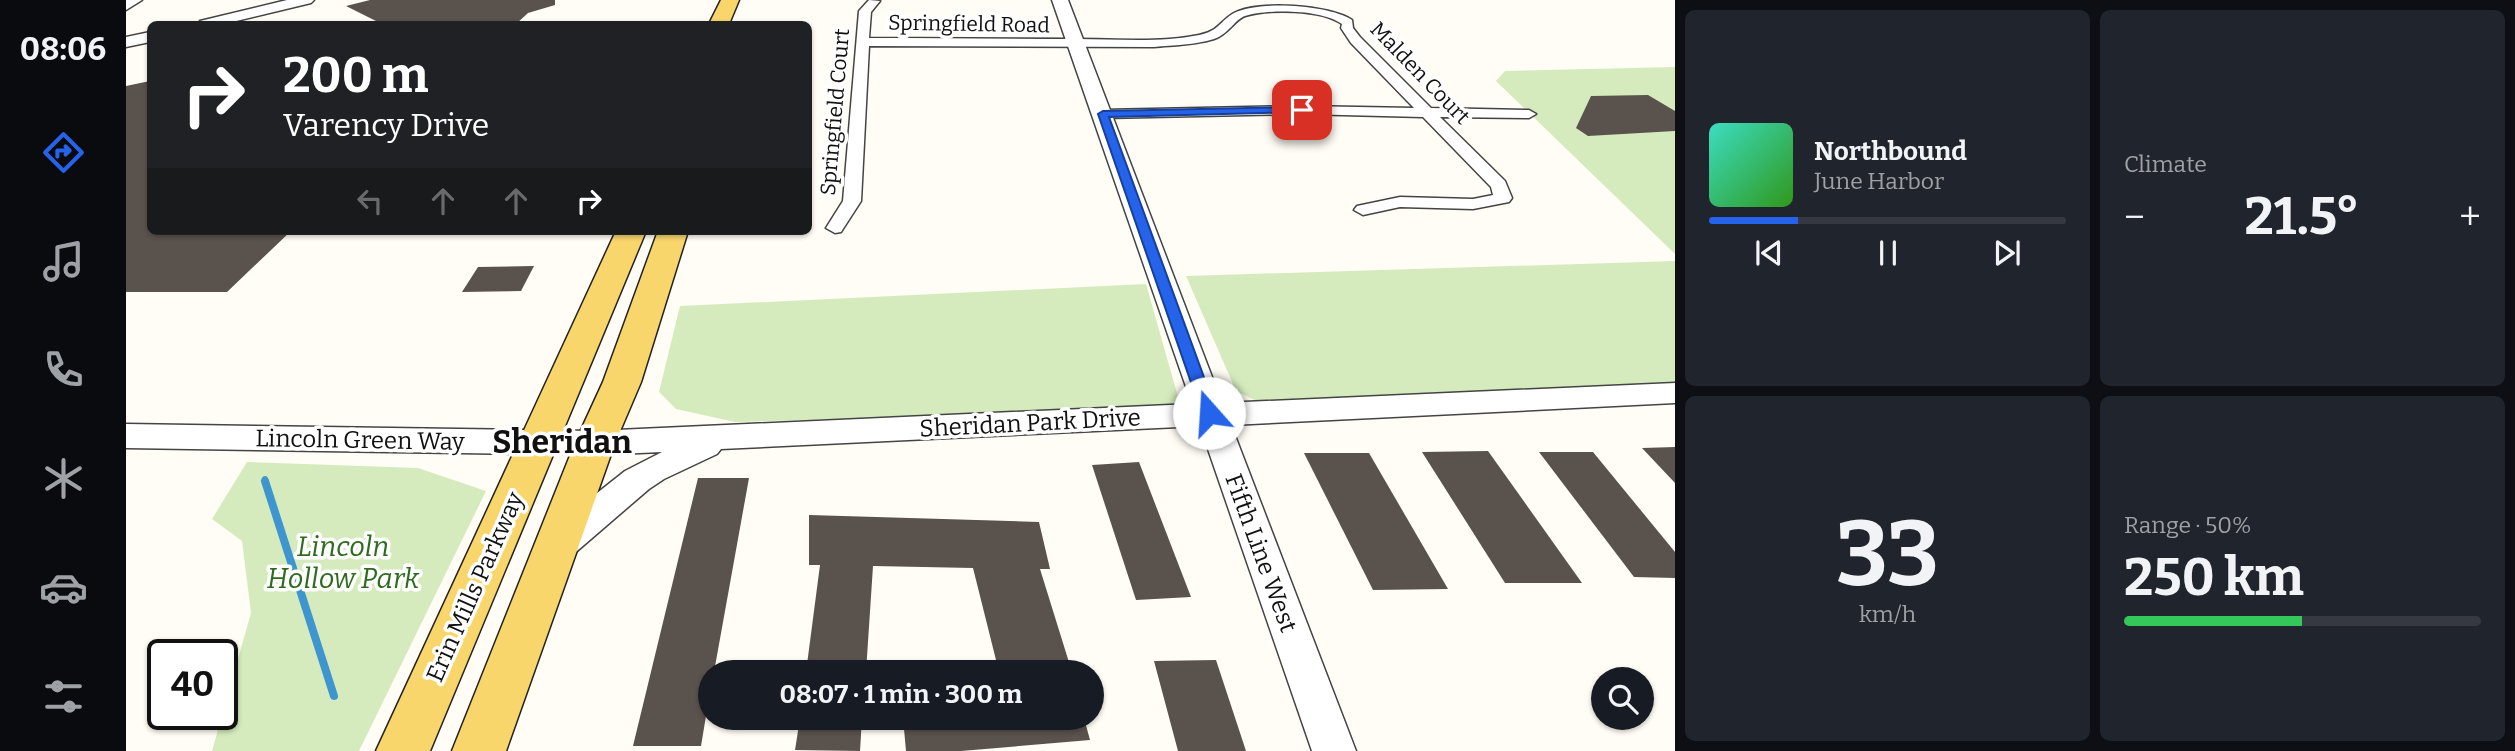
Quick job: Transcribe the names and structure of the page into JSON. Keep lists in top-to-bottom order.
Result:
{
  "streets": {
    "main road": ["Erin Mills Parkway"],
    "street": [
      "Springfield Road",
      "Malden Court",
      "Springfield Court",
      "Sheridan Park Drive",
      "Lincoln Green Way",
      "Fifth Line West"
    ]
  },
  "crossings": [
    ["Springfield Road", "Malden Court"],
    ["Springfield Road", "Springfield Court"],
    ["Springfield Road", "Fifth Line West"],
    ["Malden Court", "Fifth Line West"],
    ["Sheridan Park Drive", "Lincoln Green Way"],
    ["Sheridan Park Drive", "Fifth Line West"],
    ["Lincoln Green Way", "Erin Mills Parkway"]
  ],
  "districts": ["Sheridan"],
  "parks": ["Lincoln Hollow Park"],
  "page": {
    "tabs": "08:06",
    "tile": [
      "Climate",
      ["33", "km/h"],
      ["Range · 50%", "250 km"]
    ],
    "turn": ["200 m", "Varency Drive"],
    "song": ["Northbound", "June Harbor"],
    "heat": ["−", "21.5°", "+"],
    "limit": "40",
    "trip": "08:07 · 1 min · 300 m"
  }
}
